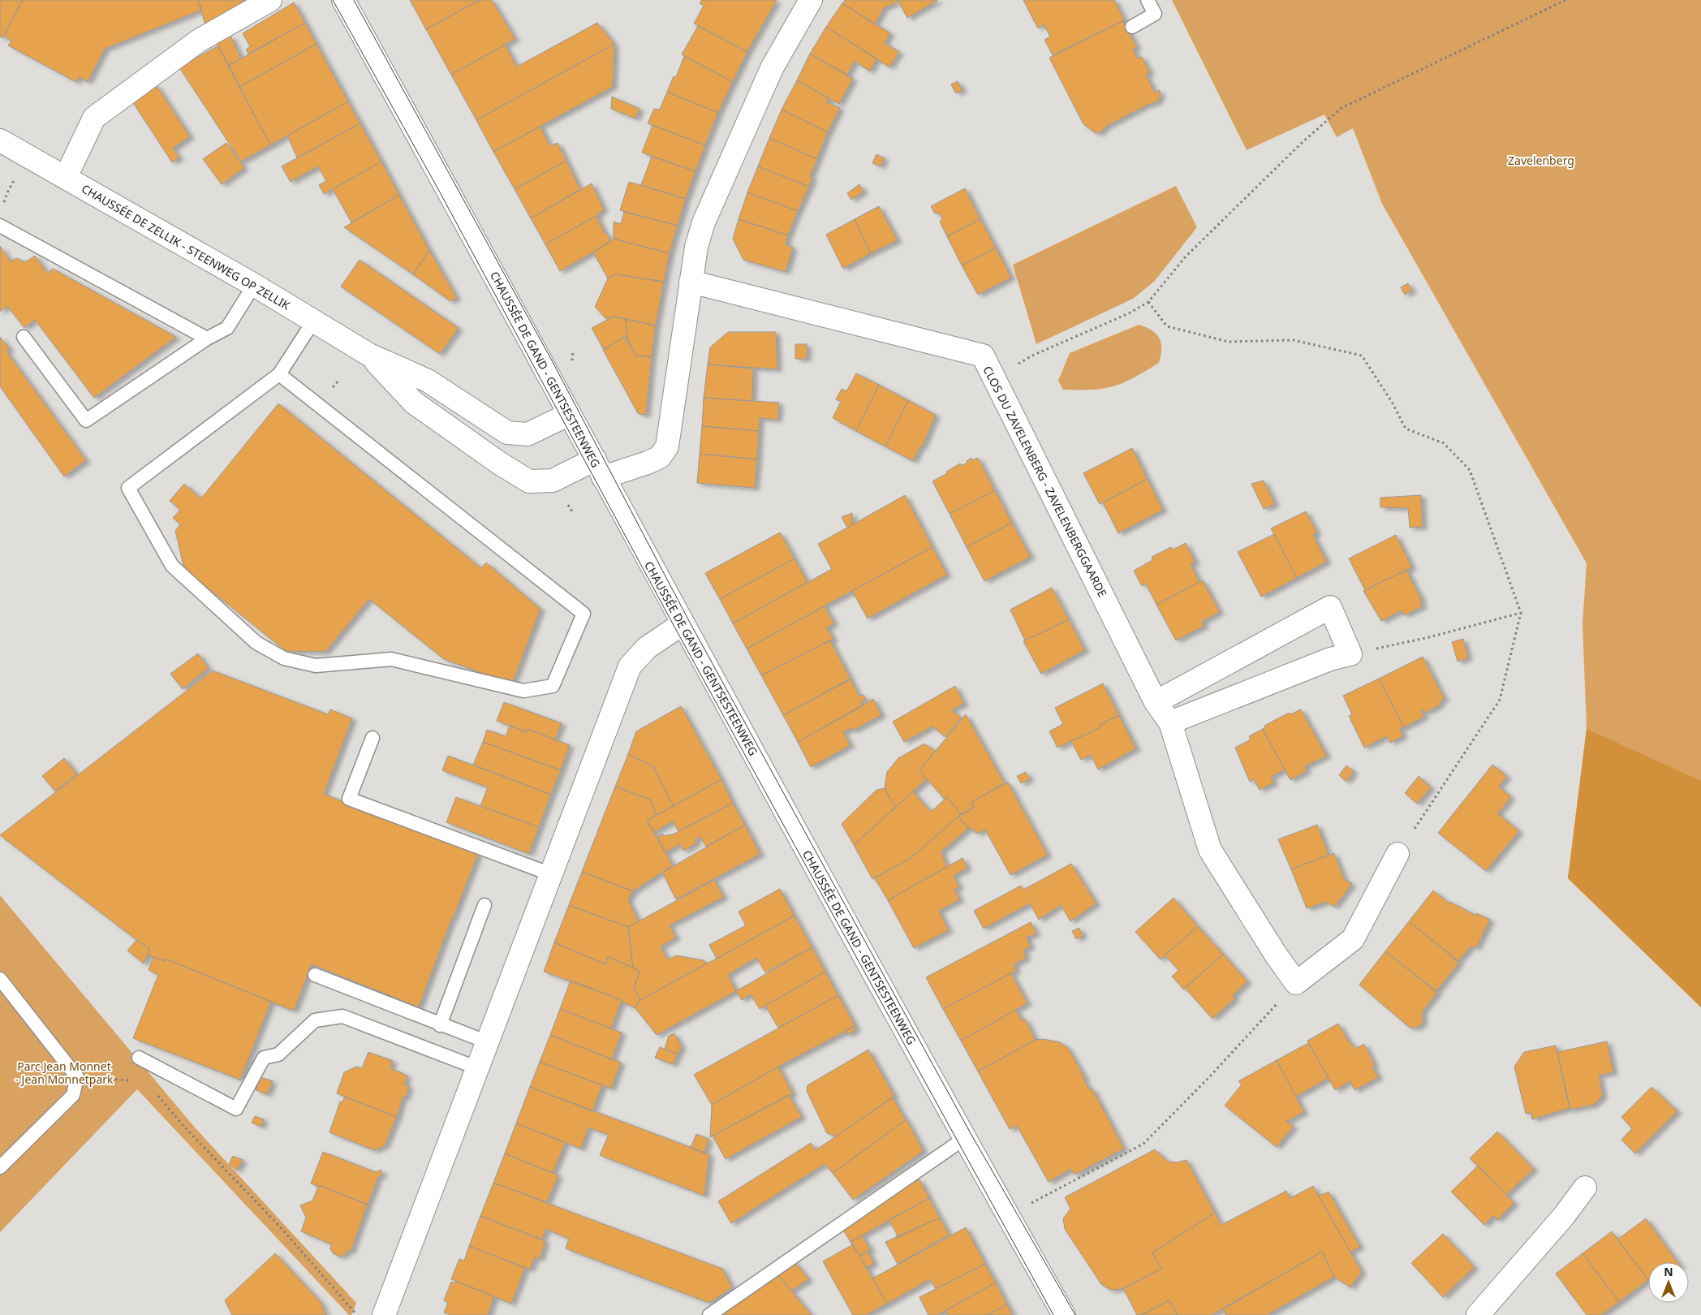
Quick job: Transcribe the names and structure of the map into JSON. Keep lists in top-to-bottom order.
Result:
{
  "streets": {
    "street": ["CHAUSSÉE DE ZELLIK - STEENWEG OP ZELLIK", "CHAUSSÉE DE GAND - GENTSESTEENWEG", "CLOS DU ZAVELENBERG - ZAVELENBERGGAARDE"]
  },
  "crossings": [
    ["CHAUSSÉE DE ZELLIK - STEENWEG OP ZELLIK", "CHAUSSÉE DE GAND - GENTSESTEENWEG"],
    ["CHAUSSÉE DE ZELLIK - STEENWEG OP ZELLIK", "CLOS DU ZAVELENBERG - ZAVELENBERGGAARDE"]
  ],
  "parks": ["Zavelenberg", "Parc Jean Monnet - Jean Monnetpark"],
  "north": "top"
}
